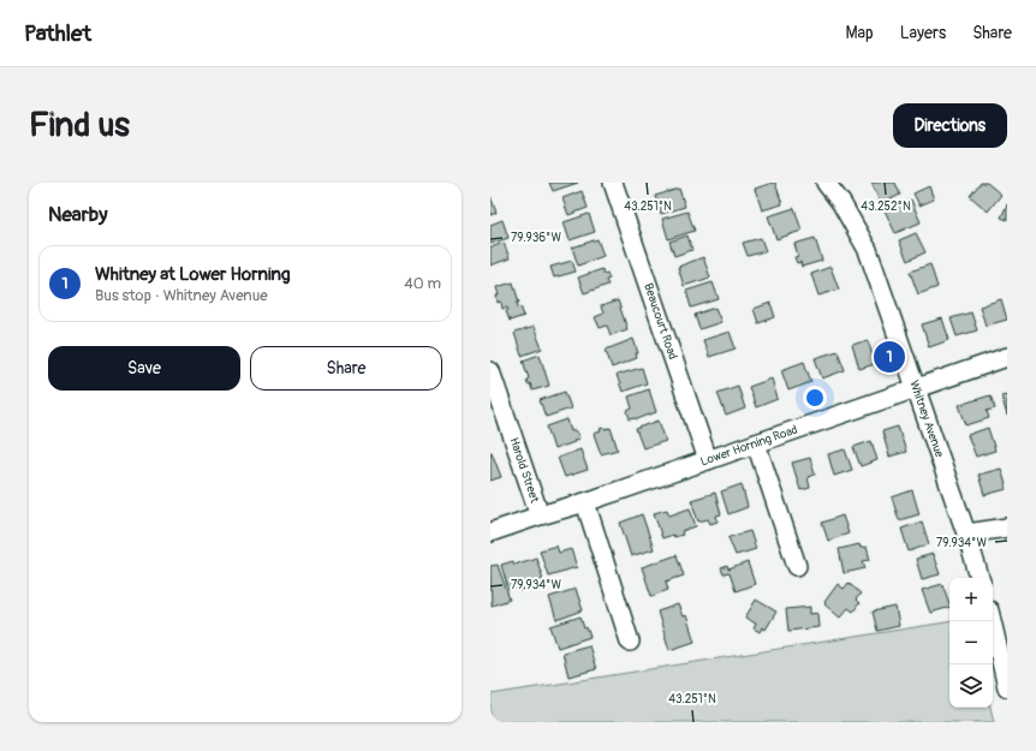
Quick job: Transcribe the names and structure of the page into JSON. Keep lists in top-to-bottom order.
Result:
{
  "streets": {
    "street": [
      "Beaucourt Road",
      "Whitney Avenue",
      "Lower Horning Road",
      "Harold Street"
    ]
  },
  "crossings": [
    ["Beaucourt Road", "Lower Horning Road"],
    ["Whitney Avenue", "Lower Horning Road"],
    ["Lower Horning Road", "Harold Street"]
  ],
  "page": {
    "header": "Pathlet",
    "nav": ["Map", "Layers", "Share"],
    "buttons": [
      "Directions",
      ["Save", "Share"]
    ],
    "title": "Find us",
    "heading": "Nearby",
    "list": [
      {
        "mark": "1",
        "name": "Whitney at Lower Horning",
        "note": "Bus stop · Whitney Avenue",
        "value": "40 m"
      }
    ],
    "pins": "1",
    "map_buttons": ["+", "−"]
  },
  "coordinates": [
    "43.251°N",
    "43.252°N",
    "79.936°W",
    "79.934°W"
  ]
}
